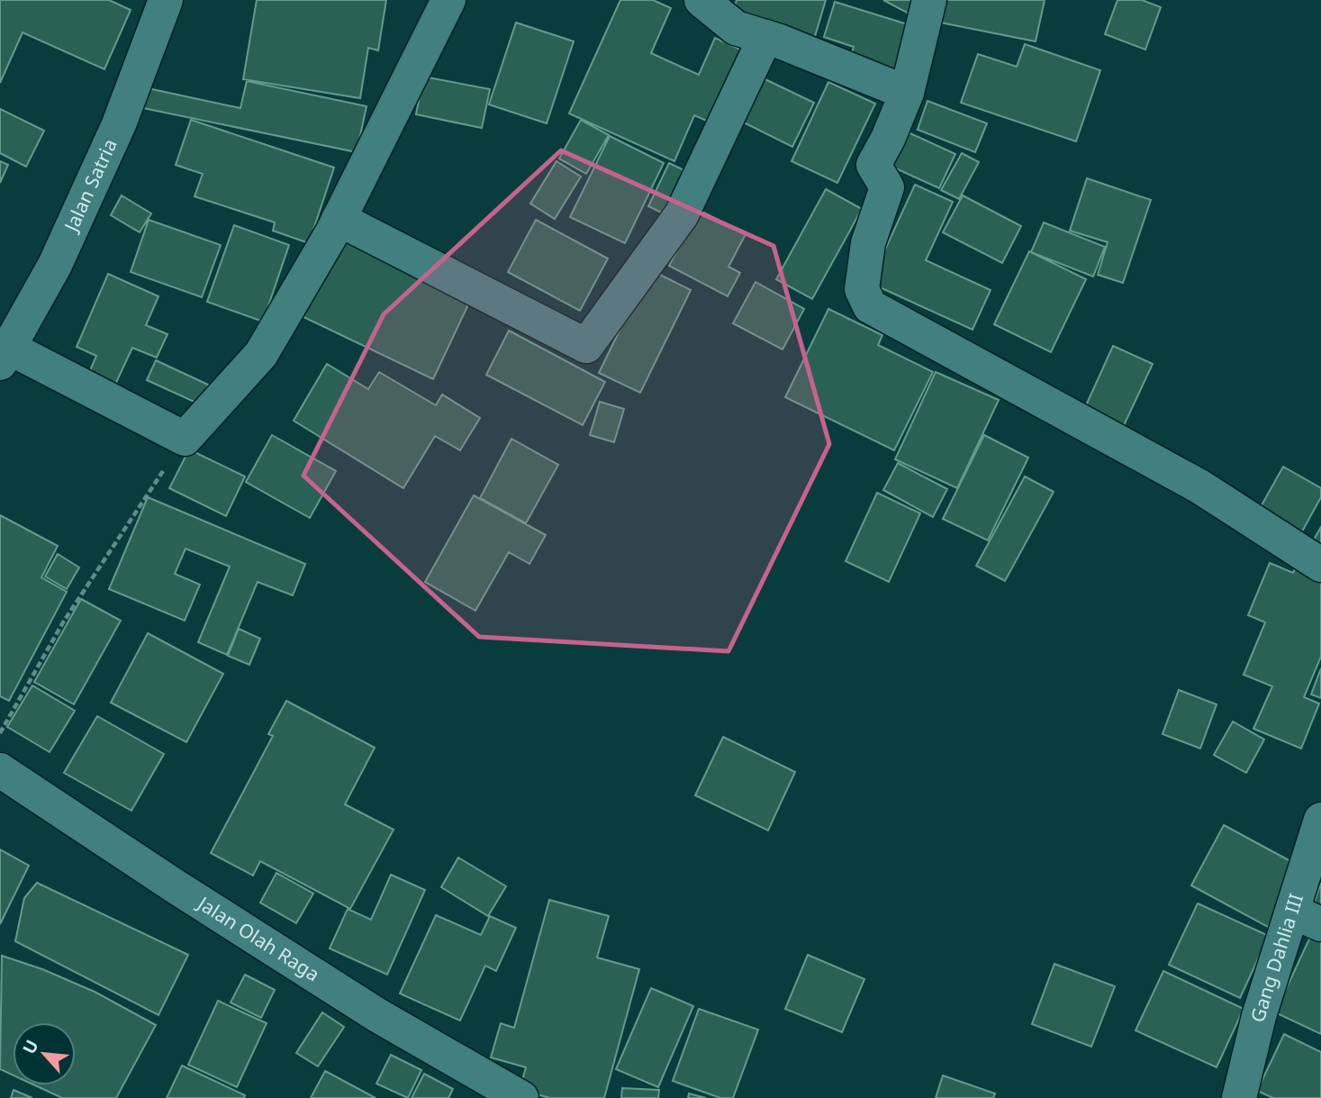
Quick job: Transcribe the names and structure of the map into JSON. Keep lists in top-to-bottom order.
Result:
{
  "streets": {
    "street": ["Jalan Satria", "Jalan Olah Raga", "Gang Dahlia III"]
  },
  "north": "top left"
}
